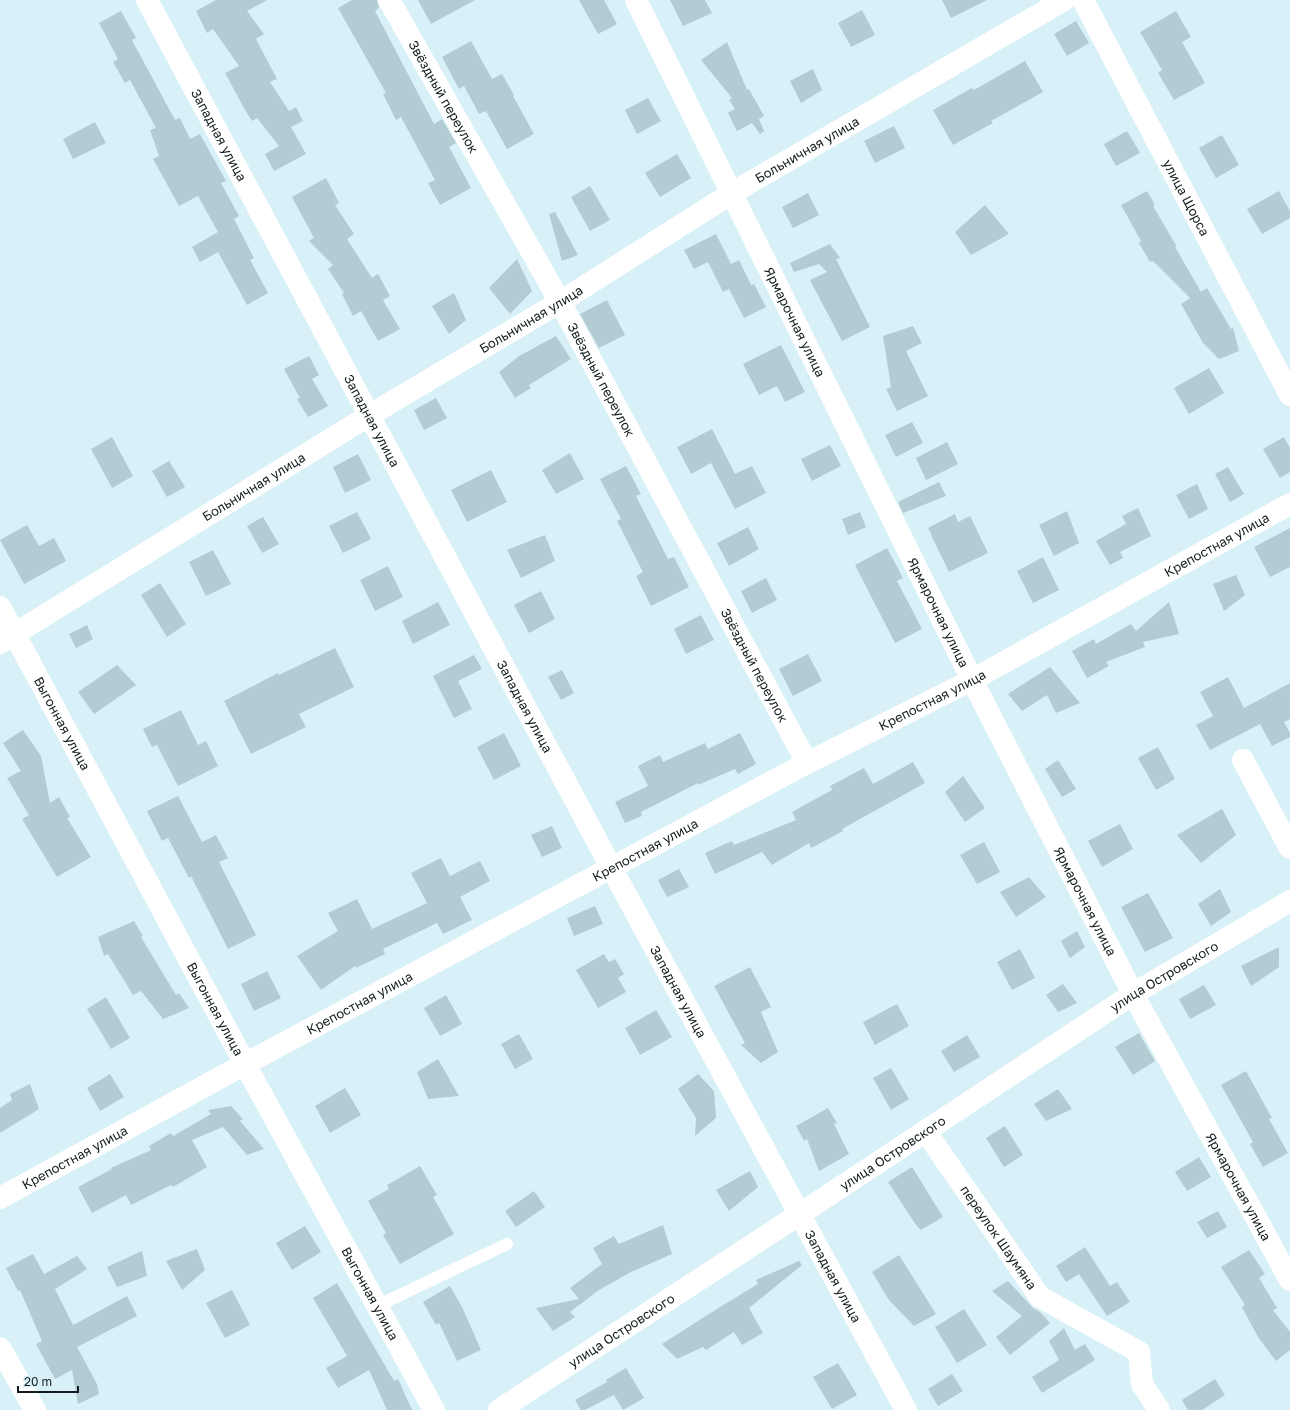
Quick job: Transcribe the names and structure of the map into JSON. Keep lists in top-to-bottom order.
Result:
{
  "streets": {
    "street": [
      "Звёздный переулок",
      "Западная улица",
      "Больничная улица",
      "улица Щорса",
      "Ярмарочная улица",
      "Крепостная улица",
      "Выгонная улица",
      "улица Островского",
      "переулок Шаумяна"
    ]
  },
  "crossings": [
    ["Звёздный переулок", "Больничная улица"],
    ["Звёздный переулок", "Крепостная улица"],
    ["Западная улица", "Больничная улица"],
    ["Западная улица", "Крепостная улица"],
    ["Западная улица", "улица Островского"],
    ["Больничная улица", "Ярмарочная улица"],
    ["Больничная улица", "Выгонная улица"],
    ["Ярмарочная улица", "Крепостная улица"],
    ["Ярмарочная улица", "улица Островского"],
    ["Крепостная улица", "Выгонная улица"],
    ["улица Островского", "переулок Шаумяна"]
  ],
  "scale_bar": "20 m"
}
